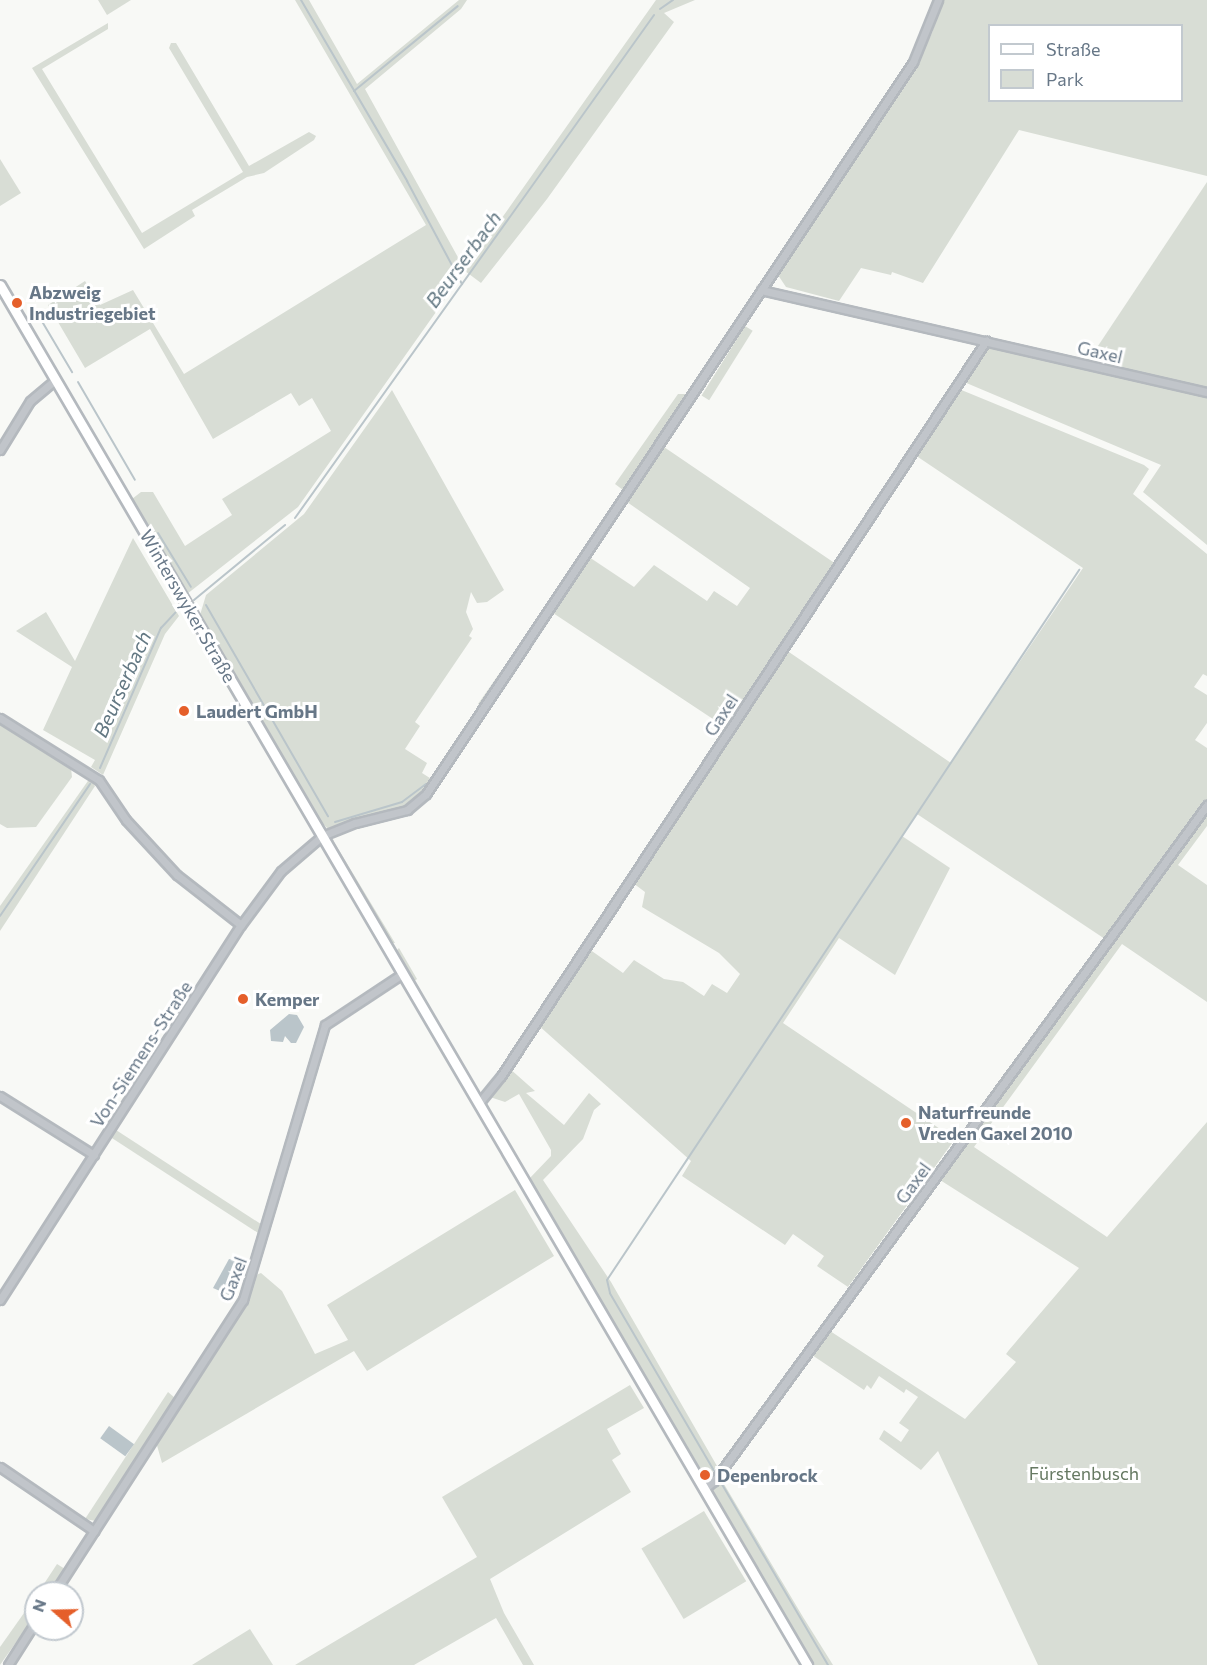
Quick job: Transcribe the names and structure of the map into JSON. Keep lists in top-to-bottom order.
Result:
{
  "streets": {
    "street": ["Gaxel", "Winterswyker Straße", "Von-Siemens-Straße"]
  },
  "crossings": [
    ["Gaxel", "Winterswyker Straße"],
    ["Gaxel", "Von-Siemens-Straße"],
    ["Winterswyker Straße", "Von-Siemens-Straße"]
  ],
  "water": ["Beurserbach"],
  "parks": ["Fürstenbusch"],
  "places": [
    "Abzweig Industriegebiet",
    "Laudert GmbH",
    "Kemper",
    "Naturfreunde Vreden Gaxel 2010",
    "Depenbrock"
  ],
  "legend": ["Straße", "Park"],
  "north": "left"
}
